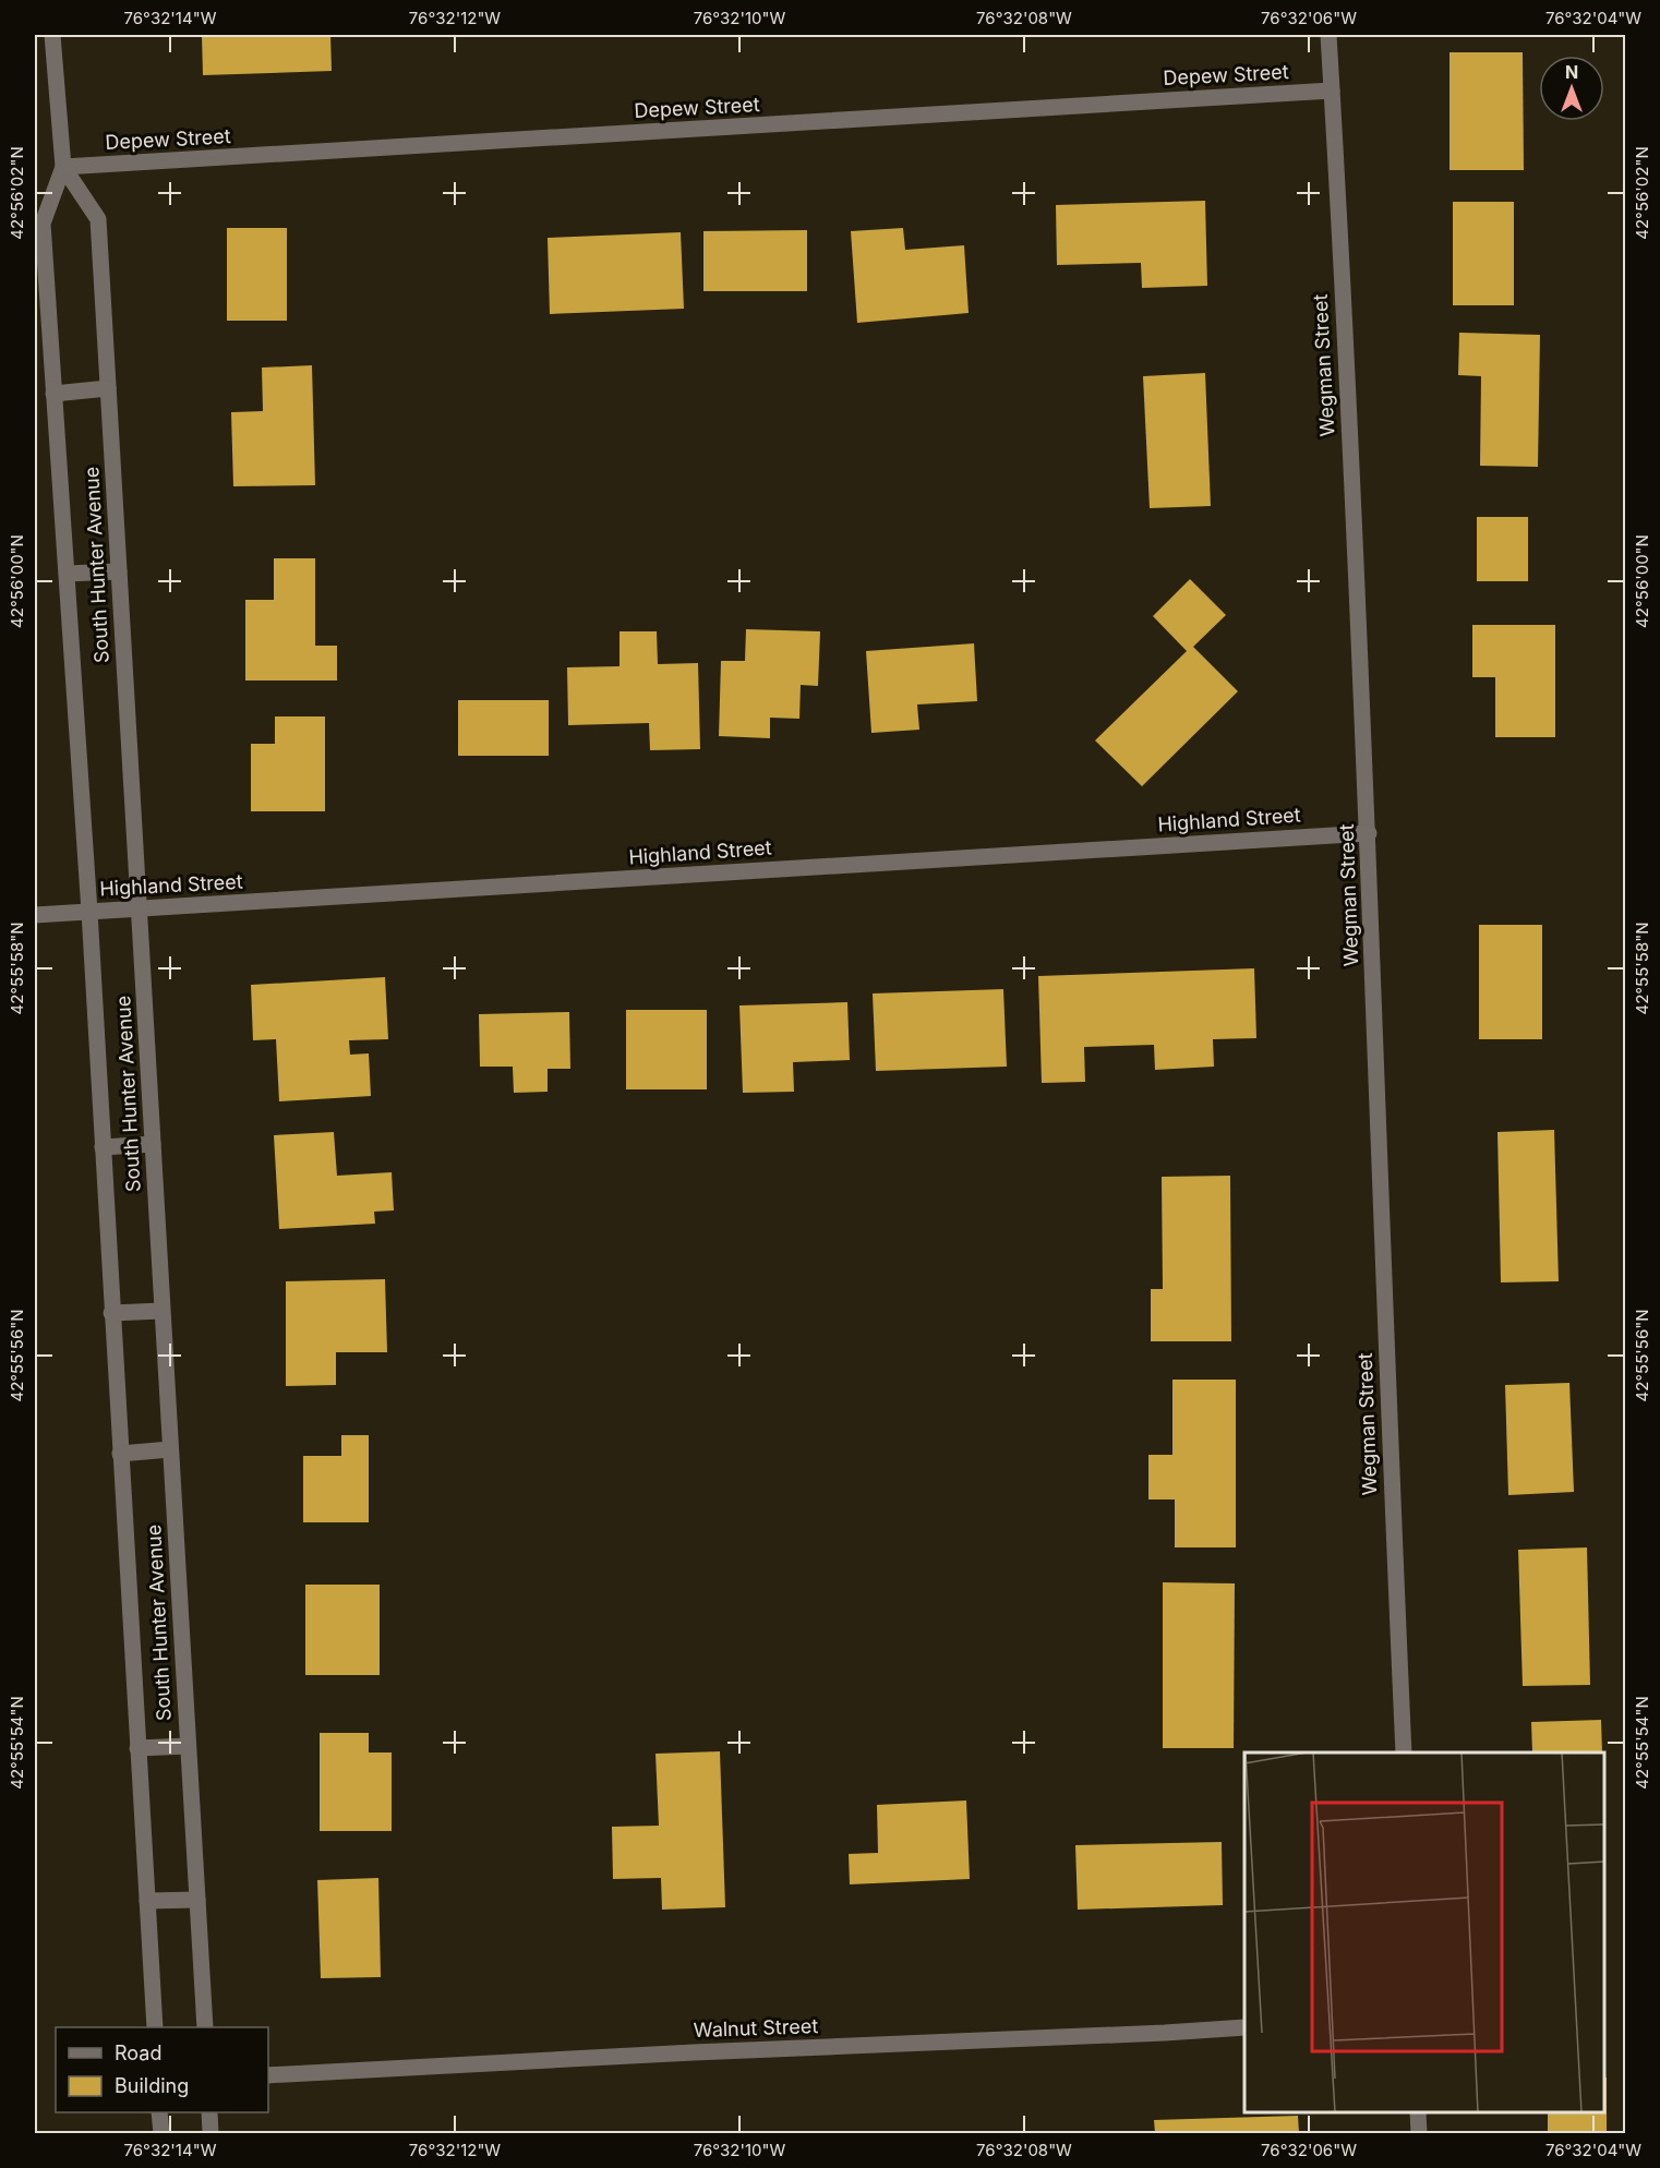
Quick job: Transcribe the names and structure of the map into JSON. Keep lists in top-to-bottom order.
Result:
{
  "streets": {
    "street": [
      "Depew Street",
      "Wegman Street",
      "South Hunter Avenue",
      "Highland Street",
      "Walnut Street"
    ]
  },
  "crossings": [
    ["Depew Street", "Wegman Street"],
    ["Depew Street", "South Hunter Avenue"],
    ["Wegman Street", "Highland Street"],
    ["South Hunter Avenue", "Highland Street"]
  ],
  "legend": ["Road", "Building"],
  "north": "top",
  "coordinates": [
    "76°32'14\"W",
    "76°32'12\"W",
    "76°32'10\"W",
    "76°32'08\"W",
    "76°32'06\"W",
    "76°32'04\"W",
    "42°56'02\"N",
    "42°56'00\"N",
    "42°55'58\"N",
    "42°55'56\"N",
    "42°55'54\"N"
  ]
}
